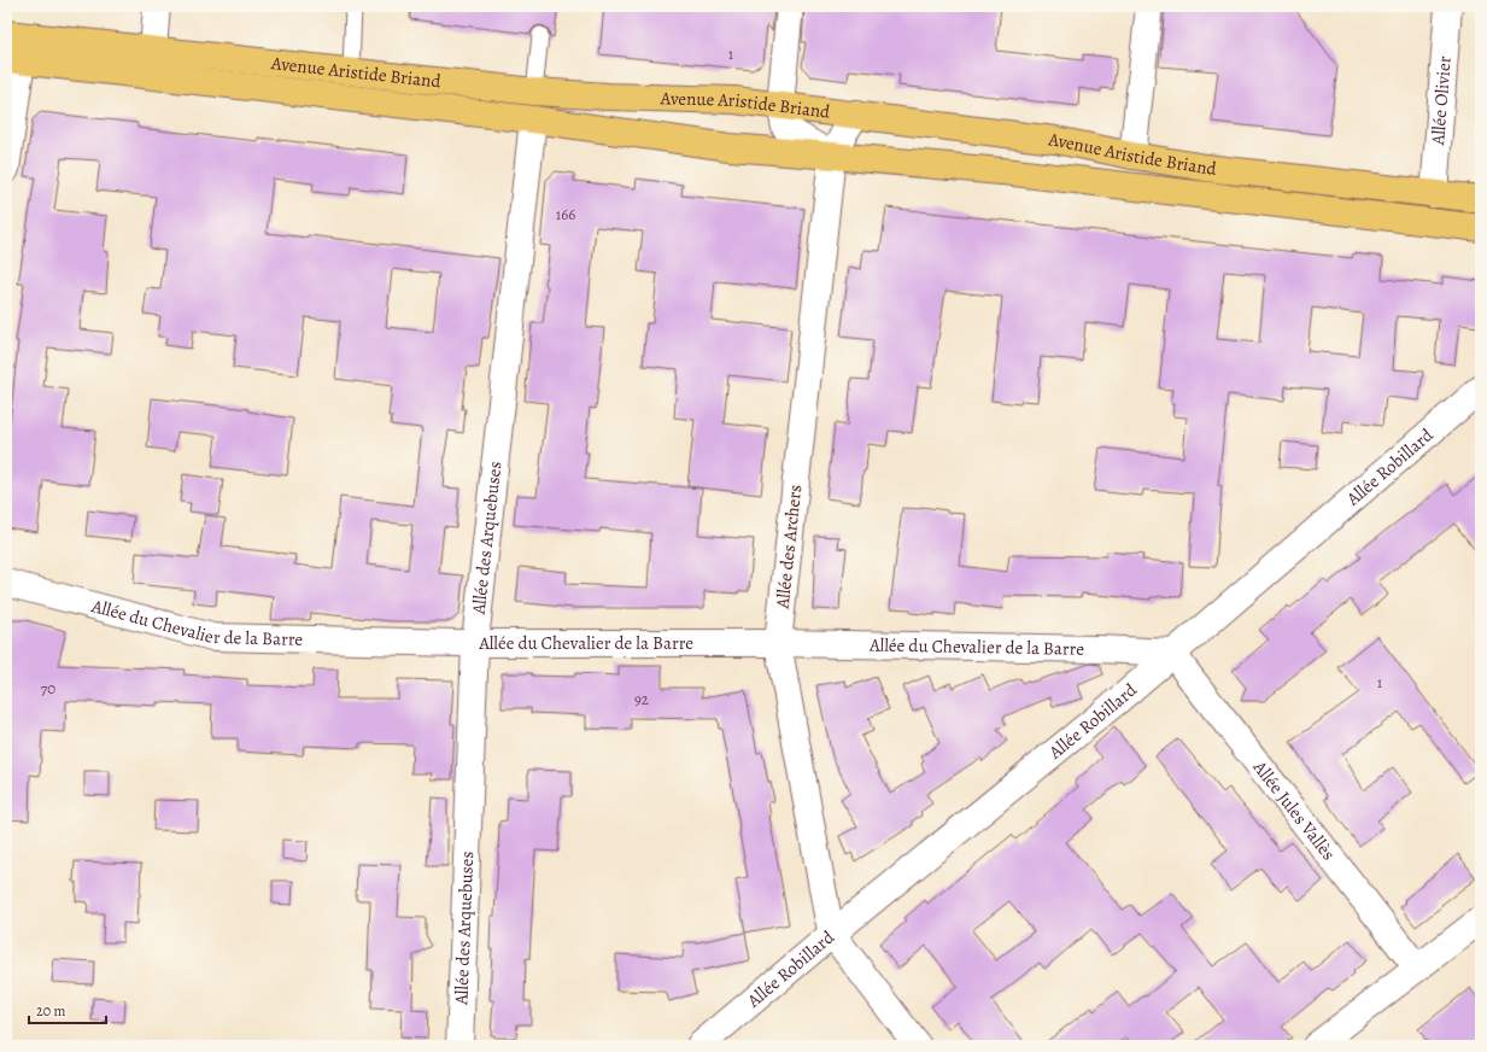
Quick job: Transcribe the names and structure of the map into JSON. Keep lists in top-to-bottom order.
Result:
{
  "streets": {
    "main road": ["Avenue Aristide Briand"],
    "street": [
      "Allée Olivier",
      "Allée Robillard",
      "Allée des Arquebuses",
      "Allée des Archers",
      "Allée du Chevalier de la Barre",
      "Allée Jules Vallès"
    ]
  },
  "crossings": [
    ["Avenue Aristide Briand", "Allée Olivier"],
    ["Avenue Aristide Briand", "Allée des Arquebuses"],
    ["Avenue Aristide Briand", "Allée des Archers"],
    ["Allée Robillard", "Allée des Archers"],
    ["Allée Robillard", "Allée du Chevalier de la Barre"],
    ["Allée Robillard", "Allée Jules Vallès"],
    ["Allée des Arquebuses", "Allée du Chevalier de la Barre"],
    ["Allée des Archers", "Allée du Chevalier de la Barre"],
    ["Allée du Chevalier de la Barre", "Allée Jules Vallès"]
  ],
  "house_numbers": [
    "1",
    "166",
    "1",
    "70",
    "92"
  ],
  "scale_bar": "20 m"
}
